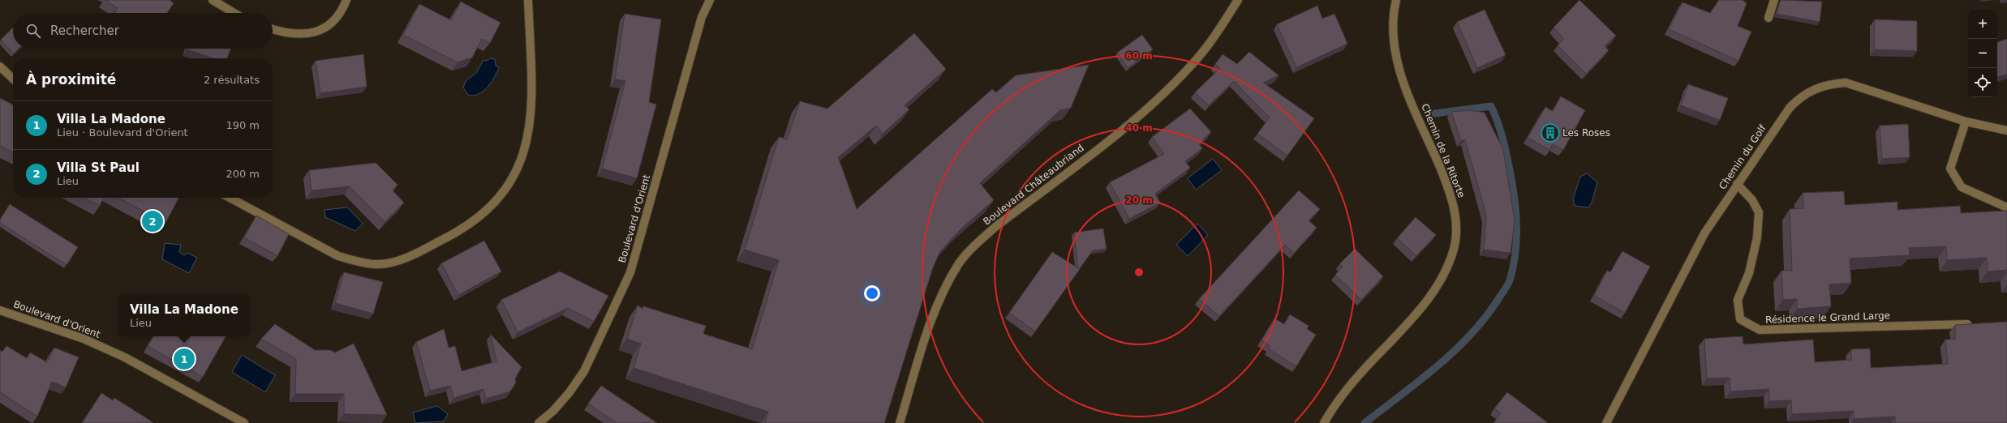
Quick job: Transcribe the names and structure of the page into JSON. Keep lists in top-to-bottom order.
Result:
{
  "streets": {
    "street": [
      "Chemin de la Ritorte",
      "Chemin du Golf",
      "Boulevard Châteaubriand",
      "Boulevard d'Orient",
      "Résidence le Grand Large"
    ]
  },
  "crossings": [
    ["Chemin du Golf", "Résidence le Grand Large"]
  ],
  "places": {
    "building": ["Les Roses"]
  },
  "page": {
    "map_buttons": ["+", "−"],
    "search": "Rechercher",
    "heading": ["À proximité", "2 résultats"],
    "list": [
      {
        "mark": "1",
        "name": "Villa La Madone",
        "note": "Lieu · Boulevard d'Orient",
        "value": "190 m"
      },
      {
        "mark": "2",
        "name": "Villa St Paul",
        "note": "Lieu",
        "value": "200 m"
      }
    ],
    "pins": ["2", "1"],
    "popup": ["Villa La Madone", "Lieu"]
  },
  "rings": ["60 m", "40 m", "20 m"]
}
